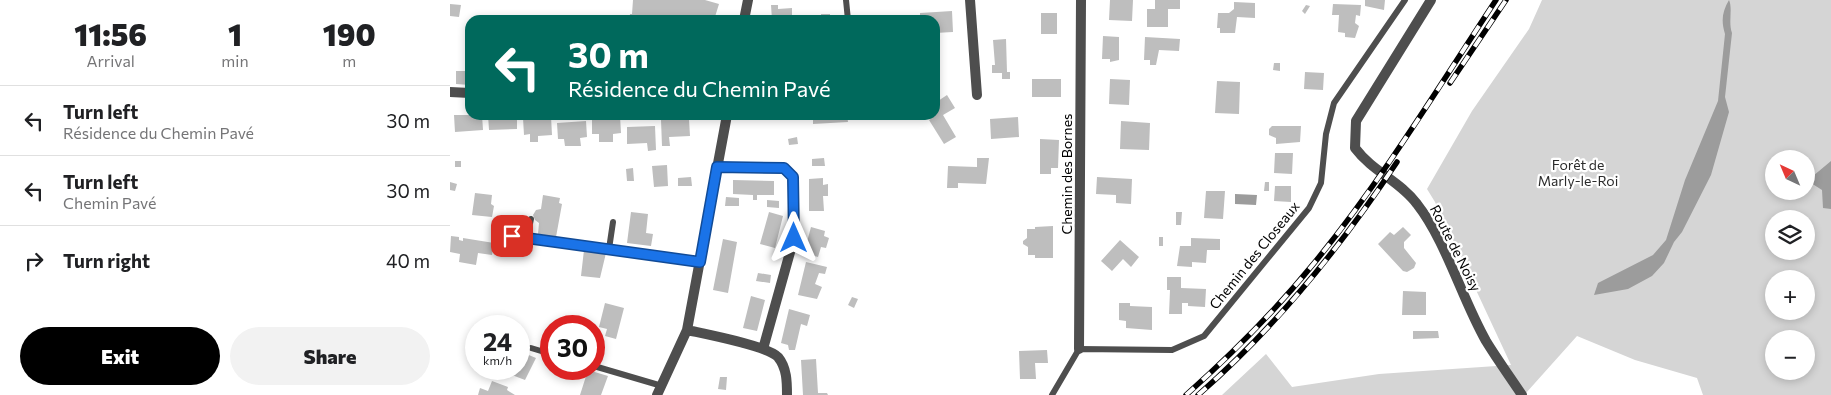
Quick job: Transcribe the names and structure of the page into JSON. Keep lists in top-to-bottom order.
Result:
{
  "streets": {
    "street": ["Chemin des Bornes", "Route de Noisy"],
    "lane": ["Chemin des Closeaux"]
  },
  "crossings": [
    ["Chemin des Bornes", "Chemin des Closeaux"]
  ],
  "parks": ["Forêt de Marly-le-Roi"],
  "north": "top left",
  "page": {
    "eta": [
      "11:56",
      "Arrival",
      "1",
      "min",
      "190",
      "m"
    ],
    "turn": ["30 m", "Résidence du Chemin Pavé"],
    "list": [
      {
        "name": "Turn left",
        "note": "Résidence du Chemin Pavé",
        "value": "30 m"
      },
      {
        "name": "Turn left",
        "note": "Chemin Pavé",
        "value": "30 m"
      },
      {
        "name": "Turn right",
        "value": "40 m"
      }
    ],
    "map_buttons": ["+", "−"],
    "speed": "24 km/h",
    "limit": "30",
    "buttons": ["Exit", "Share"]
  }
}
